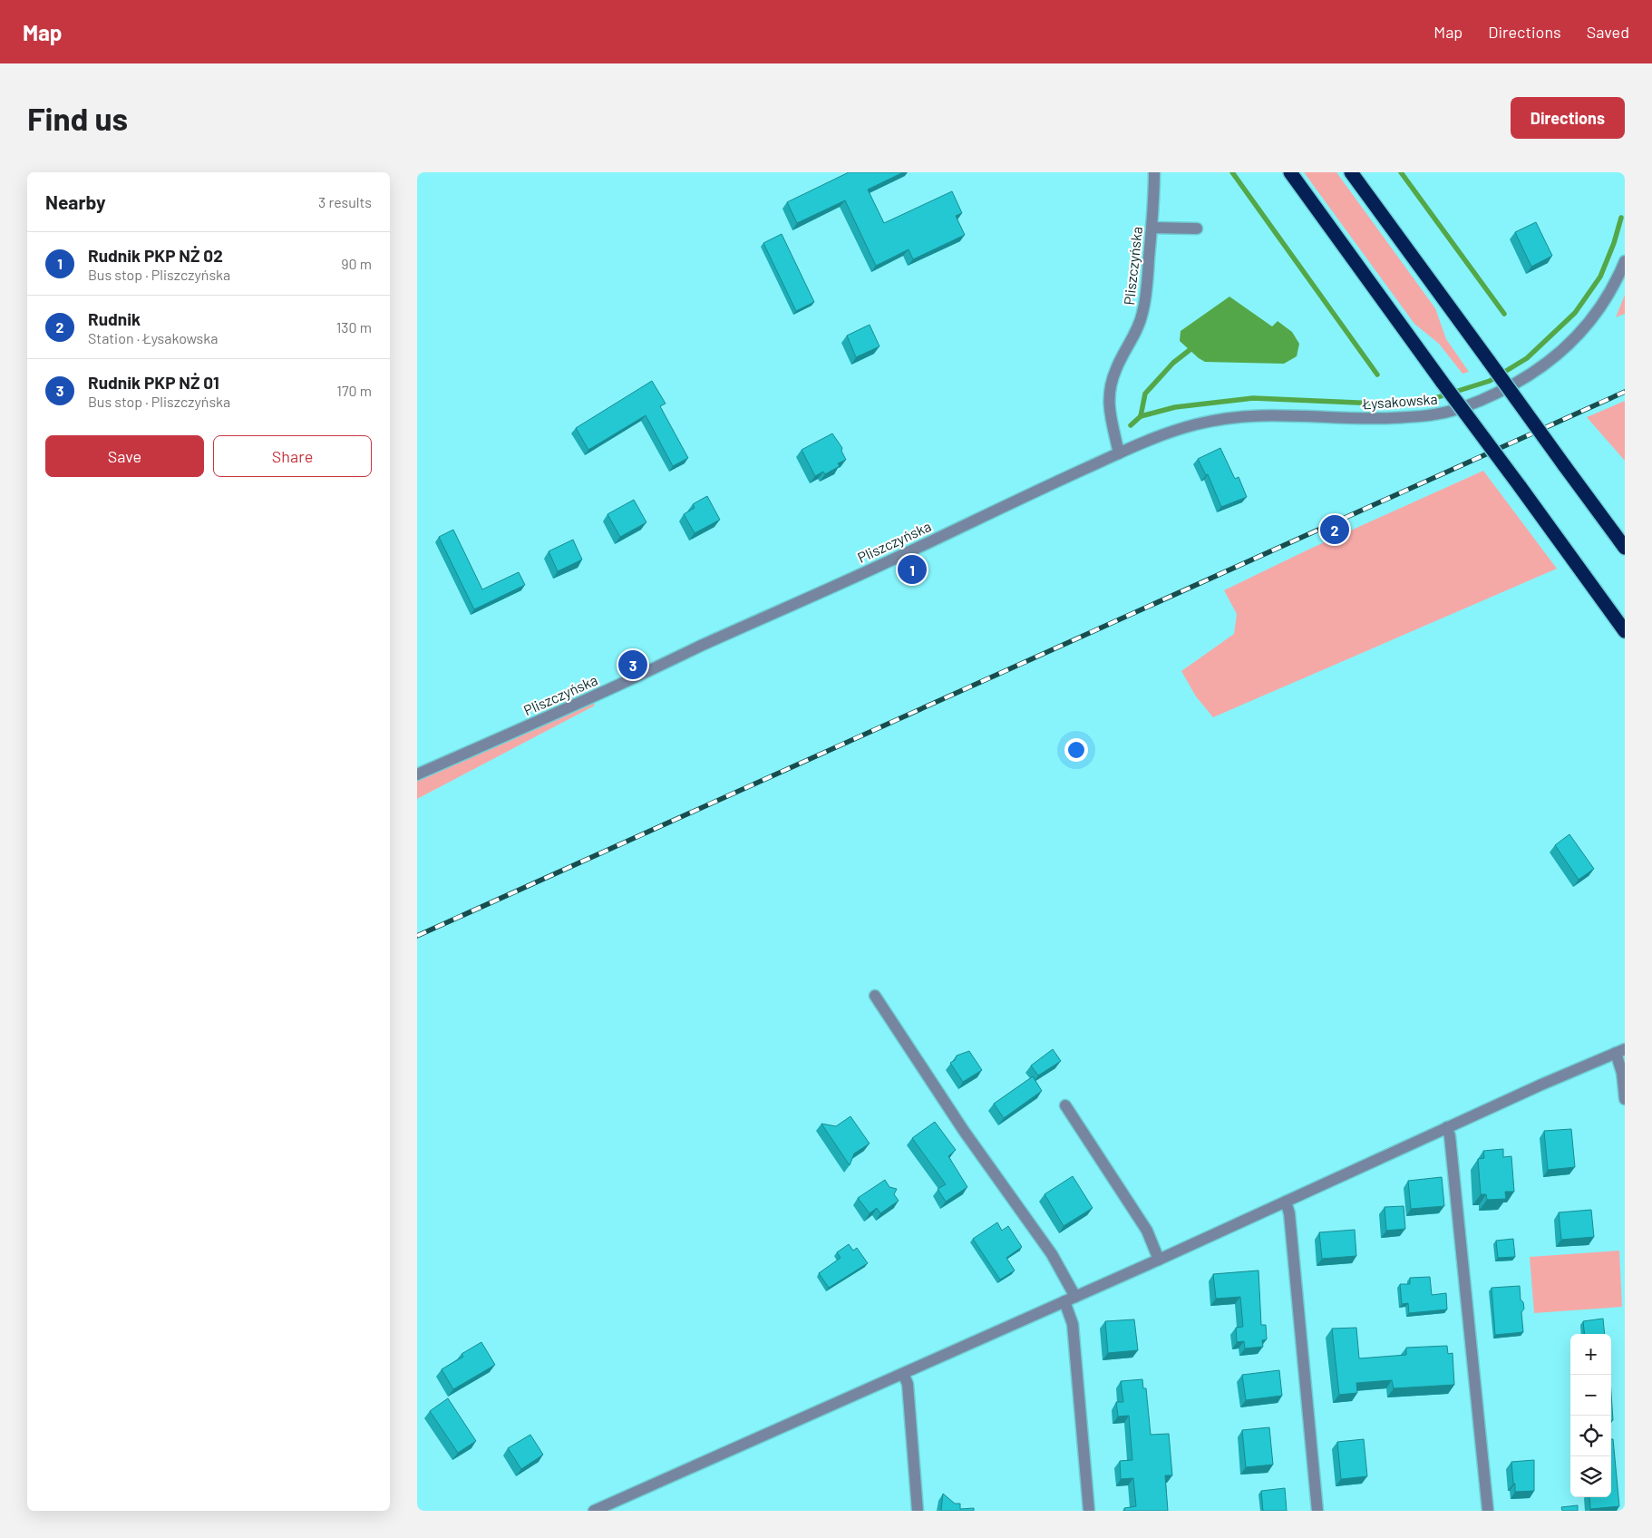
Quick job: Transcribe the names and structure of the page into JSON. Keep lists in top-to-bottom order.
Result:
{
  "streets": {
    "street": ["Pliszczyńska", "Łysakowska"]
  },
  "crossings": [
    ["Pliszczyńska", "Łysakowska"]
  ],
  "page": {
    "header": "Map",
    "nav": ["Map", "Directions", "Saved"],
    "buttons": [
      "Directions",
      ["Save", "Share"]
    ],
    "title": "Find us",
    "heading": ["Nearby", "3 results"],
    "list": [
      {
        "mark": "1",
        "name": "Rudnik PKP NŻ 02",
        "note": "Bus stop · Pliszczyńska",
        "value": "90 m"
      },
      {
        "mark": "2",
        "name": "Rudnik",
        "note": "Station · Łysakowska",
        "value": "130 m"
      },
      {
        "mark": "3",
        "name": "Rudnik PKP NŻ 01",
        "note": "Bus stop · Pliszczyńska",
        "value": "170 m"
      }
    ],
    "pins": ["2", "1", "3"],
    "map_buttons": ["+", "−"]
  }
}
